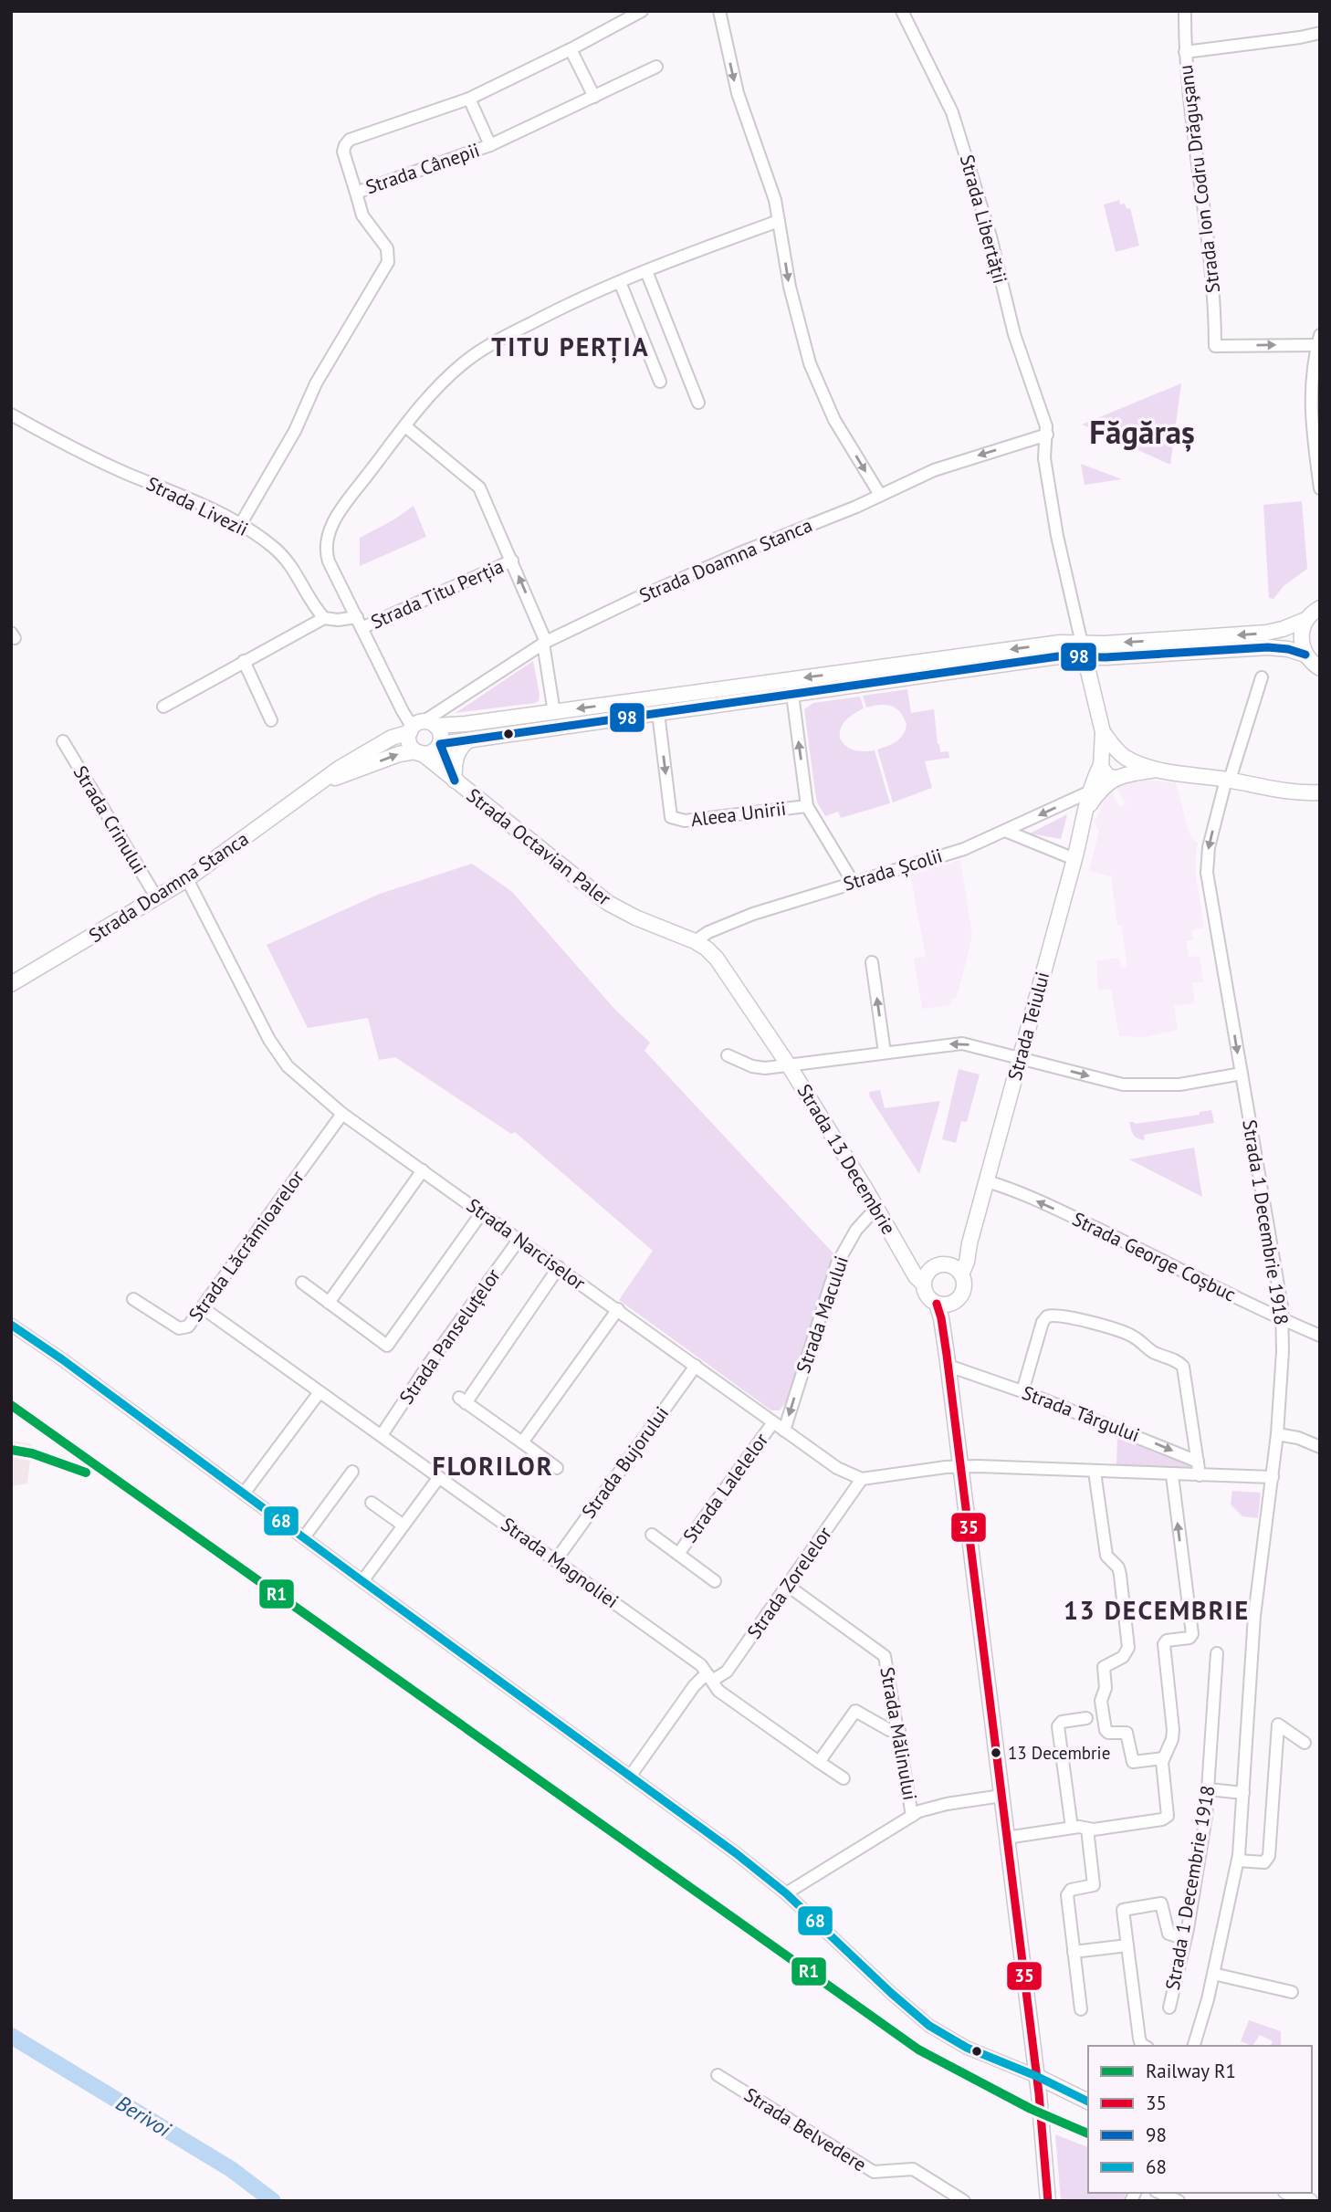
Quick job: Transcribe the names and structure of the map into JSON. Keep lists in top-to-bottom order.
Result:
{
  "streets": {
    "main road": [
      "Strada Doamna Stanca",
      "Strada Octavian Paler",
      "Strada Teiului",
      "Strada 13 Decembrie"
    ],
    "street": [
      "Strada Cânepii",
      "Strada Ion Codru Drăguşanu",
      "Strada Libertății",
      "Strada Livezii",
      "Strada Titu Perția",
      "Aleea Unirii",
      "Strada Crinului",
      "Strada Școlii",
      "Strada 1 Decembrie 1918",
      "Strada Narciselor",
      "Strada Lăcrămioarelor",
      "Strada George Coșbuc",
      "Strada Macului",
      "Strada Panseluțelor",
      "Strada Târgului",
      "Strada Bujorului",
      "Strada Lalelelor",
      "Strada Magnoliei",
      "Strada Zorelelor",
      "Strada Mălinului",
      "Strada Belvedere"
    ]
  },
  "crossings": [
    ["Strada Libertății", "Strada Doamna Stanca"],
    ["Strada Doamna Stanca", "Strada Titu Perția"],
    ["Strada Doamna Stanca", "Strada Crinului"],
    ["Strada Doamna Stanca", "Strada Octavian Paler"],
    ["Strada Doamna Stanca", "Strada Narciselor"],
    ["Strada Titu Perția", "Strada Octavian Paler"],
    ["Aleea Unirii", "Strada Școlii"],
    ["Strada Octavian Paler", "Strada Școlii"],
    ["Strada Octavian Paler", "Strada 13 Decembrie"],
    ["Strada Școlii", "Strada 13 Decembrie"],
    ["Strada Teiului", "Strada 13 Decembrie"],
    ["Strada Teiului", "Strada George Coșbuc"],
    ["Strada 13 Decembrie", "Strada Macului"],
    ["Strada 1 Decembrie 1918", "Strada George Coșbuc"],
    ["Strada Narciselor", "Strada Lăcrămioarelor"],
    ["Strada Narciselor", "Strada Macului"],
    ["Strada Narciselor", "Strada Panseluțelor"],
    ["Strada Narciselor", "Strada Bujorului"],
    ["Strada Narciselor", "Strada Lalelelor"],
    ["Strada Narciselor", "Strada Zorelelor"],
    ["Strada Lăcrămioarelor", "Strada Magnoliei"],
    ["Strada Panseluțelor", "Strada Magnoliei"],
    ["Strada Bujorului", "Strada Magnoliei"],
    ["Strada Magnoliei", "Strada Zorelelor"],
    ["Strada Zorelelor", "Strada Mălinului"]
  ],
  "one_way": ["Strada George Coșbuc", "Strada Macului"],
  "districts": [
    "TITU PERȚIA",
    "Făgăraș",
    "FLORILOR",
    "13 DECEMBRIE"
  ],
  "water": ["Berivoi"],
  "places": ["13 Decembrie"],
  "lines": [
    "transit line 98",
    "transit line 35",
    "transit line 68",
    "rail line R1"
  ],
  "legend": [
    "Railway R1",
    "35",
    "98",
    "68"
  ]
}
